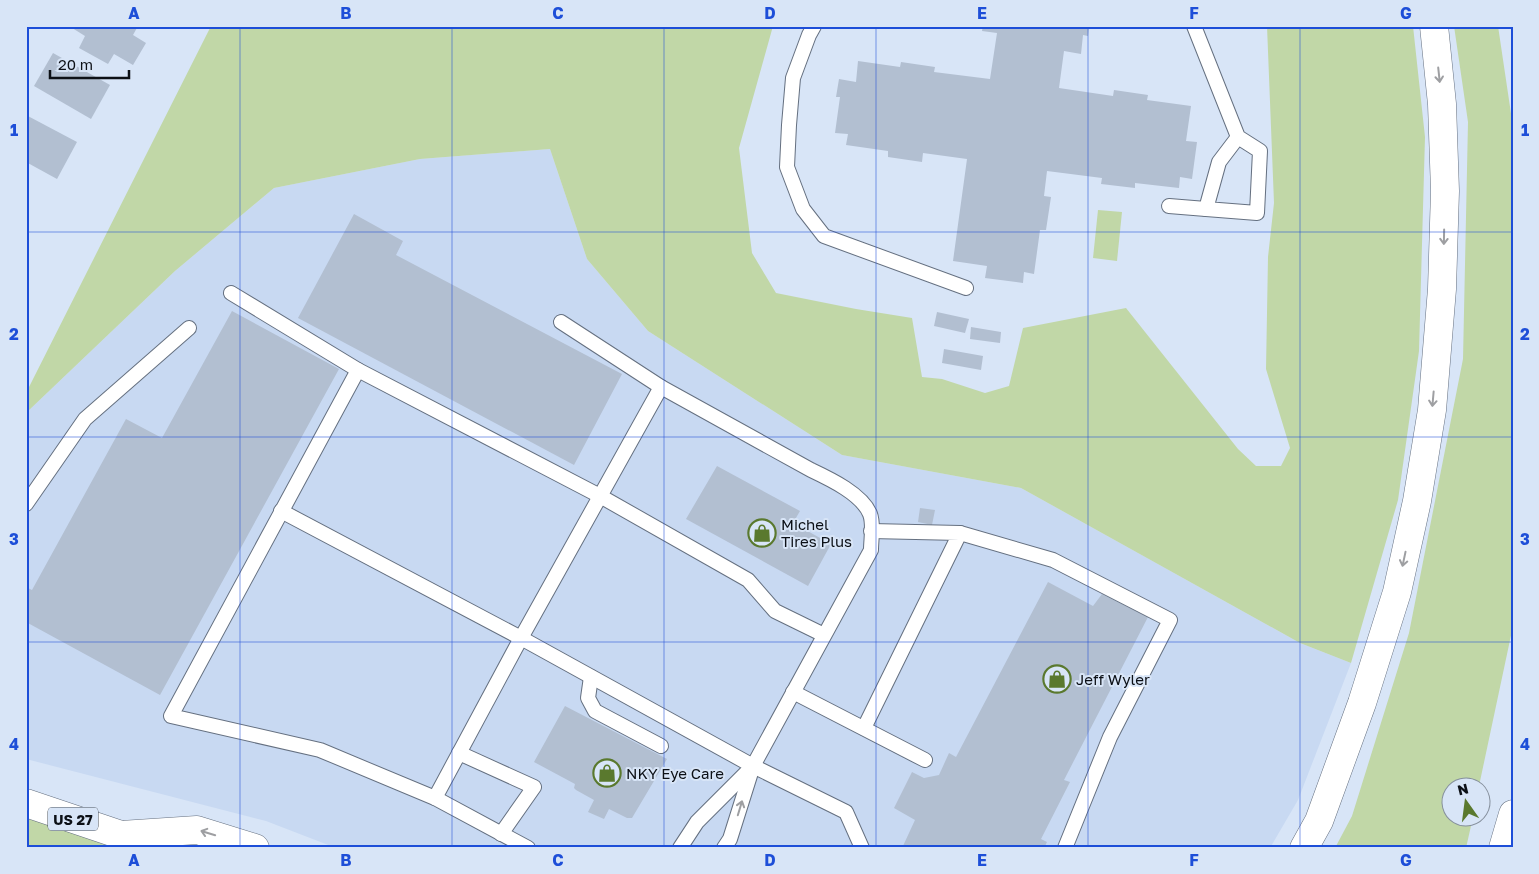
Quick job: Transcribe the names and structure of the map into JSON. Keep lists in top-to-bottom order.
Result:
{
  "streets": {
    "main road": ["US 27"]
  },
  "places": {
    "shop": ["Michel Tires Plus", "Jeff Wyler", "NKY Eye Care"]
  },
  "scale_bar": "20 m",
  "north": "top",
  "grid": {
    "columns": [
      "A",
      "B",
      "C",
      "D",
      "E",
      "F",
      "G"
    ],
    "rows": [
      "1",
      "2",
      "3",
      "4"
    ]
  }
}
